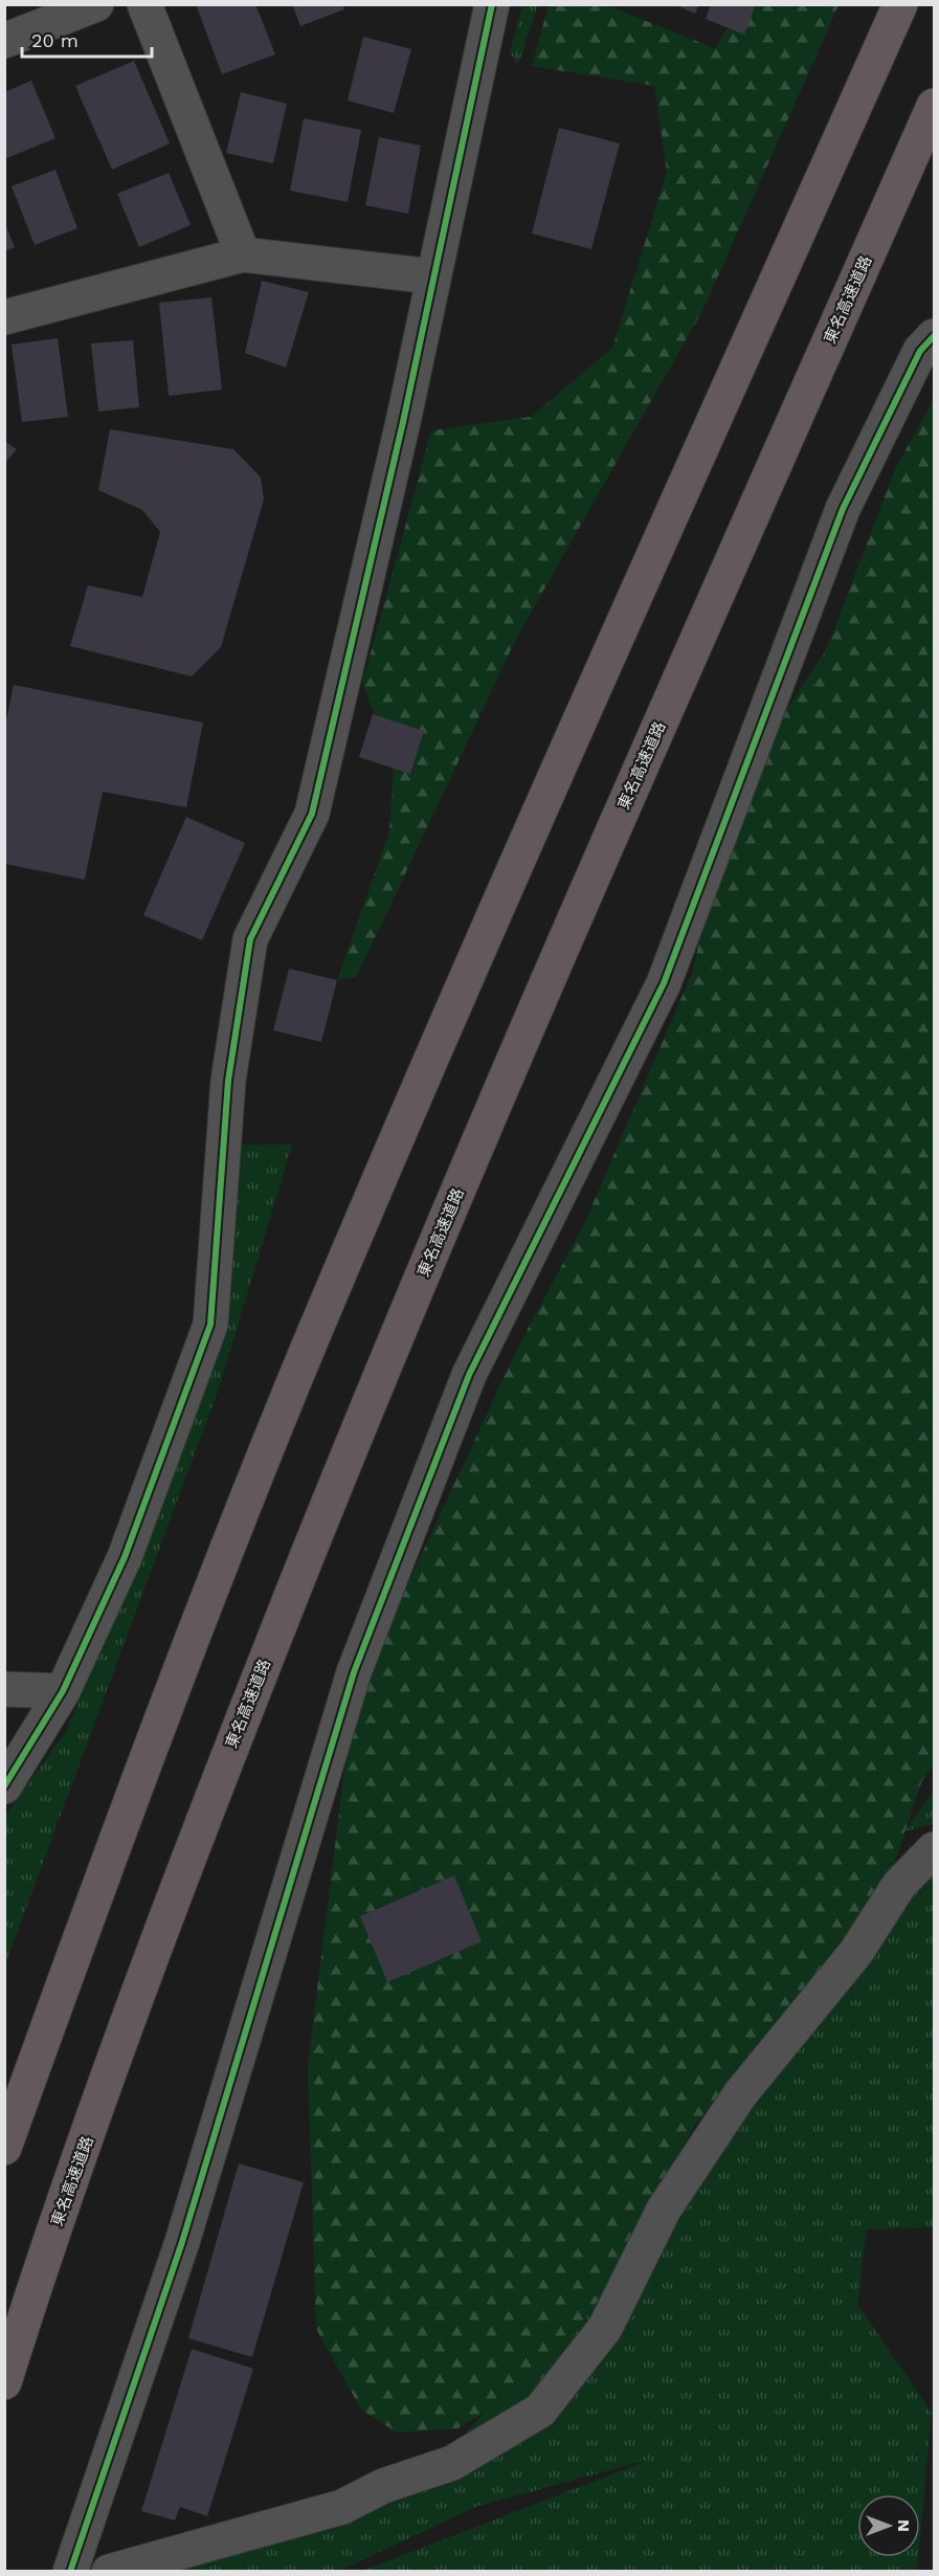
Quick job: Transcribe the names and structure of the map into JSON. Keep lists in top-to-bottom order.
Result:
{
  "streets": {
    "highway": ["東名高速道路"]
  },
  "scale_bar": "20 m",
  "north": "right"
}
